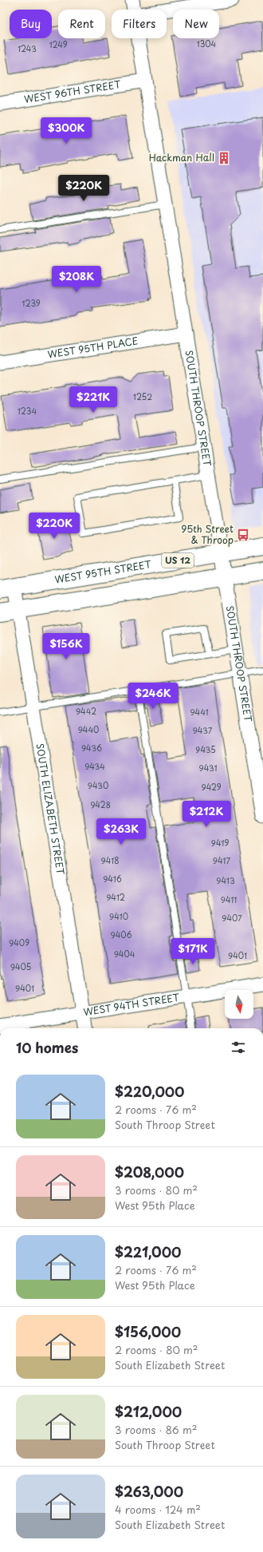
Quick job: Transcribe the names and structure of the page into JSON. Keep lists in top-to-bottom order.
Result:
{
  "streets": {
    "main road": ["US 12", "WEST 95TH STREET"],
    "street": [
      "WEST 96TH STREET",
      "WEST 95TH PLACE",
      "SOUTH THROOP STREET",
      "SOUTH ELIZABETH STREET",
      "WEST 94TH STREET"
    ]
  },
  "crossings": [
    ["WEST 96TH STREET", "SOUTH THROOP STREET"],
    ["WEST 95TH PLACE", "SOUTH THROOP STREET"],
    ["SOUTH THROOP STREET", "US 12"],
    ["SOUTH THROOP STREET", "WEST 95TH STREET"],
    ["US 12", "SOUTH ELIZABETH STREET"],
    ["WEST 95TH STREET", "SOUTH ELIZABETH STREET"],
    ["SOUTH ELIZABETH STREET", "WEST 94TH STREET"]
  ],
  "places": {
    "building": ["Hackman Hall"],
    "bus stop": ["95th Street & Throop"]
  },
  "house_numbers": [
    "1304",
    "1249",
    "1243",
    "1239",
    "1252",
    "1234",
    "9442",
    "9441",
    "9440",
    "9437",
    "9436",
    "9435",
    "9434",
    "9431",
    "9430",
    "9429",
    "9428",
    "9419",
    "9418",
    "9417",
    "9416",
    "9413",
    "9412",
    "9411",
    "9410",
    "9407",
    "9406",
    "9409",
    "9404",
    "9401",
    "9405",
    "9401"
  ],
  "north": "bottom",
  "page": {
    "chip": [
      "Buy",
      "Rent",
      "Filters",
      "New"
    ],
    "price": [
      "$300K",
      "$220K",
      "$208K",
      "$221K",
      "$220K",
      "$156K",
      "$246K",
      "$212K",
      "$263K",
      "$171K"
    ],
    "heading": "10 homes",
    "list": [
      {
        "name": "$220,000",
        "note": "2 rooms · 76 m² · South Throop Street"
      },
      {
        "name": "$208,000",
        "note": "3 rooms · 80 m² · West 95th Place"
      },
      {
        "name": "$221,000",
        "note": "2 rooms · 76 m² · West 95th Place"
      },
      {
        "name": "$156,000",
        "note": "2 rooms · 80 m² · South Elizabeth Street"
      },
      {
        "name": "$212,000",
        "note": "3 rooms · 86 m² · South Throop Street"
      },
      {
        "name": "$263,000",
        "note": "4 rooms · 124 m² · South Elizabeth Street"
      }
    ]
  }
}
